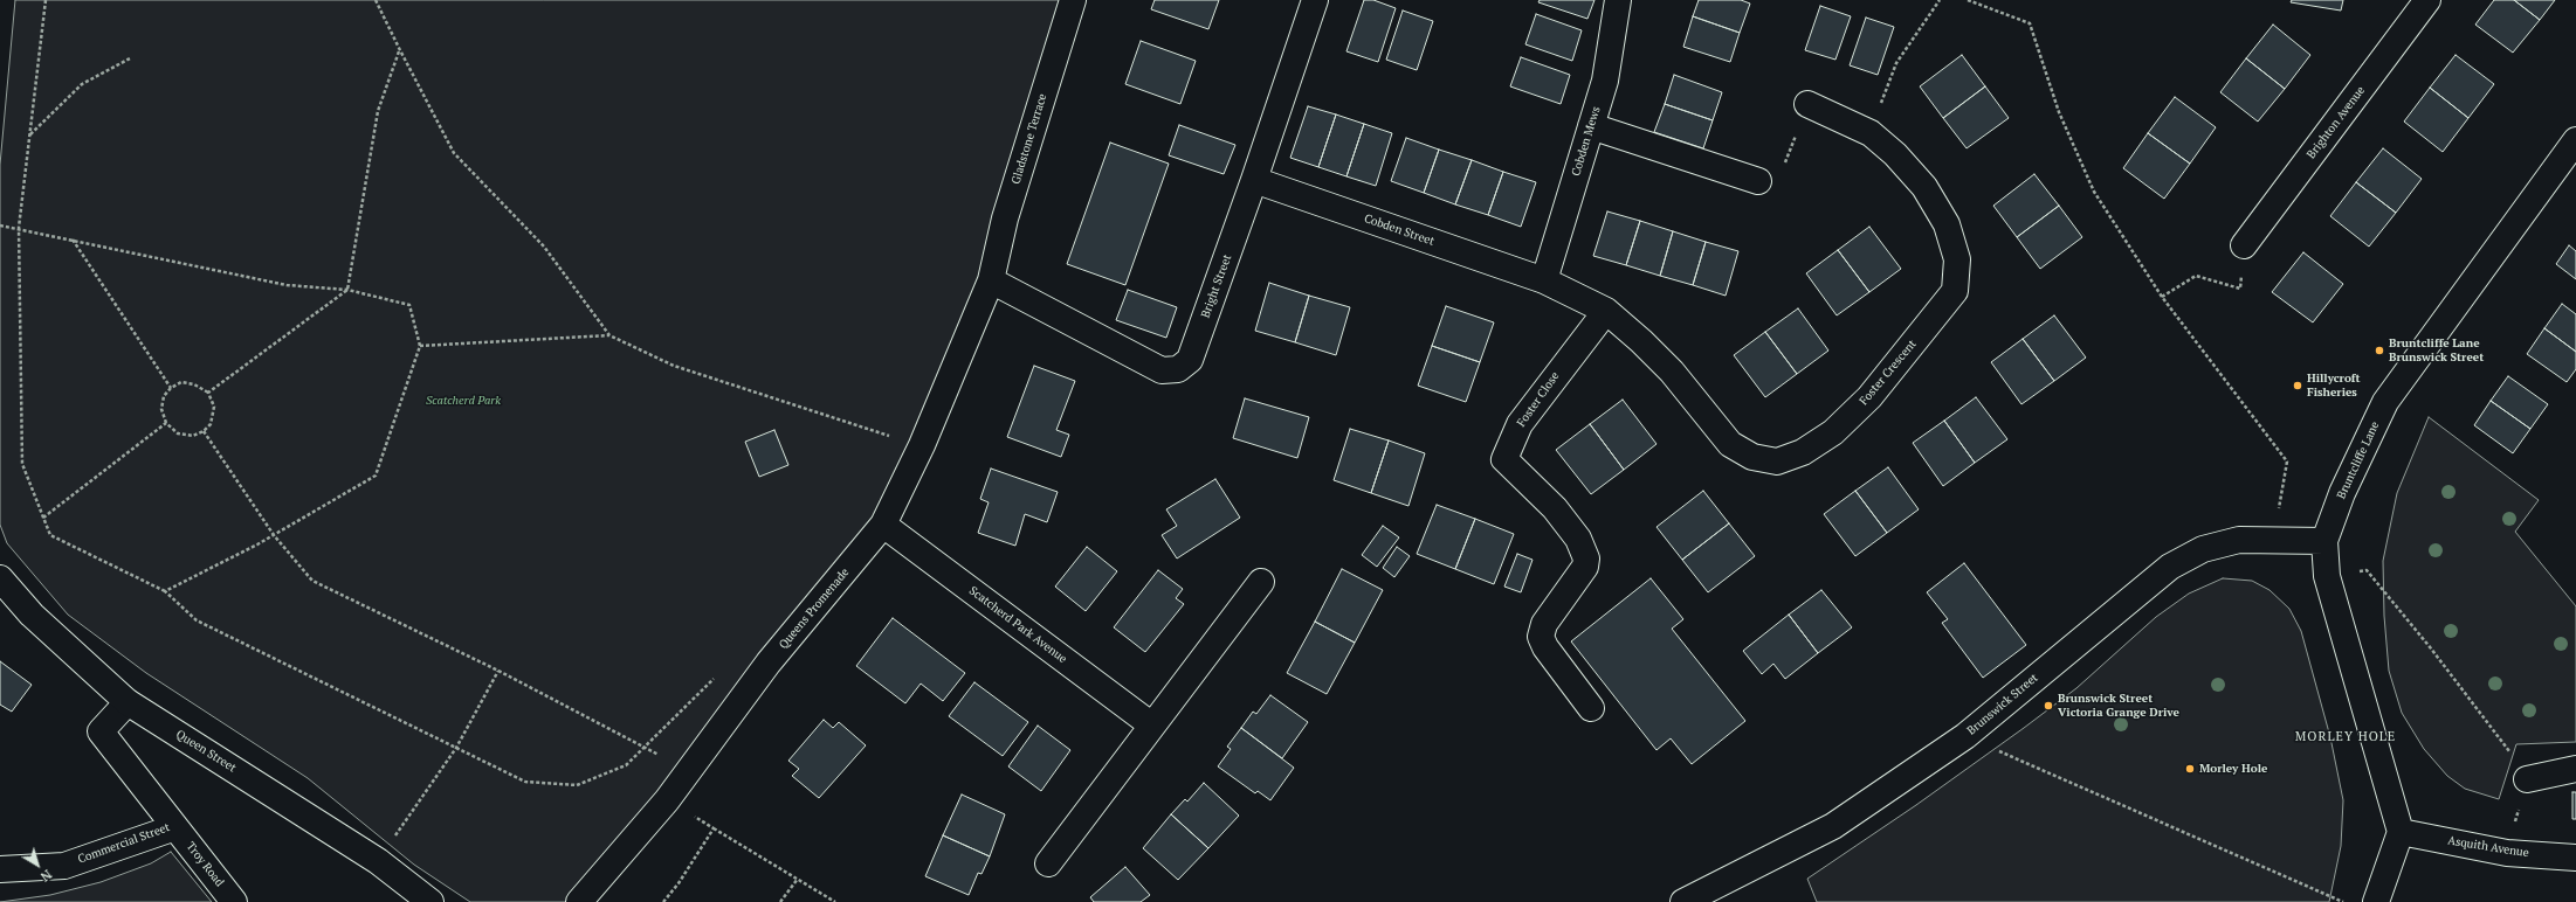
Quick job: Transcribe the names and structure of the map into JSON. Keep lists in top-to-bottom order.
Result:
{
  "streets": {
    "street": [
      "Brighton Avenue",
      "Gladstone Terrace",
      "Cobden Mews",
      "Cobden Street",
      "Bright Street",
      "Foster Crescent",
      "Foster Close",
      "Bruntcliffe Lane",
      "Queens Promenade",
      "Scatcherd Park Avenue",
      "Brunswick Street",
      "Queen Street",
      "Commercial Street",
      "Asquith Avenue",
      "Troy Road"
    ]
  },
  "crossings": [
    ["Gladstone Terrace", "Bright Street"],
    ["Gladstone Terrace", "Queens Promenade"],
    ["Cobden Mews", "Cobden Street"],
    ["Cobden Mews", "Foster Crescent"],
    ["Cobden Street", "Bright Street"],
    ["Cobden Street", "Foster Crescent"],
    ["Bright Street", "Queens Promenade"],
    ["Foster Crescent", "Foster Close"],
    ["Bruntcliffe Lane", "Brunswick Street"],
    ["Bruntcliffe Lane", "Asquith Avenue"],
    ["Queens Promenade", "Scatcherd Park Avenue"],
    ["Queen Street", "Commercial Street"],
    ["Commercial Street", "Troy Road"]
  ],
  "districts": ["MORLEY HOLE"],
  "parks": ["Scatcherd Park"],
  "places": [
    "Bruntcliffe Lane Brunswick Street",
    "Hillycroft Fisheries",
    "Brunswick Street Victoria Grange Drive",
    "Morley Hole"
  ],
  "north": "bottom right"
}
